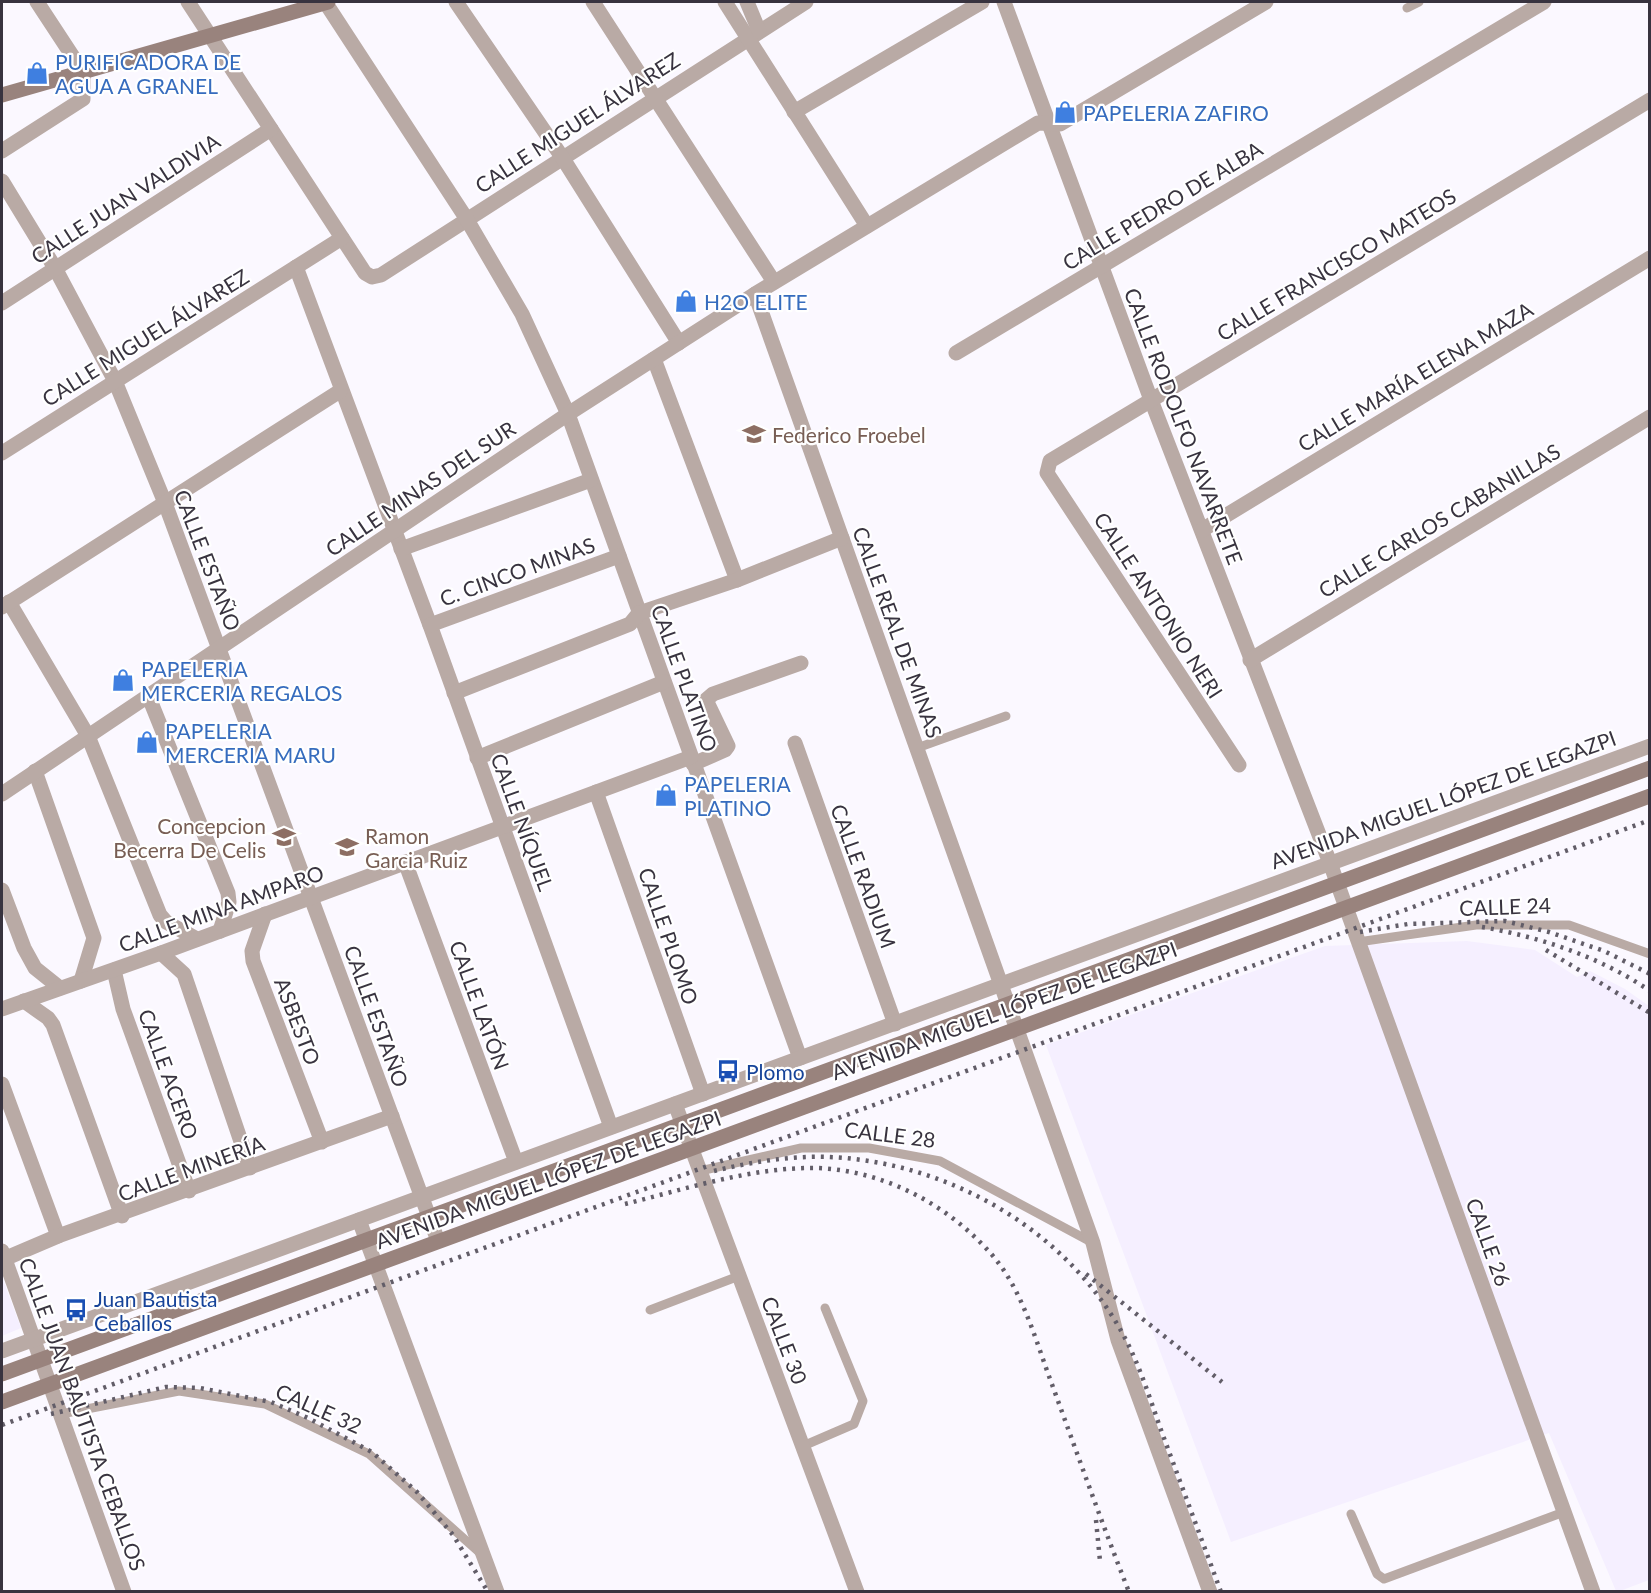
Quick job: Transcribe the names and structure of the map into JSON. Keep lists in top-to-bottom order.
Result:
{
  "streets": {
    "main road": ["AVENIDA MIGUEL LÓPEZ DE LEGAZPI"],
    "street": [
      "CALLE MIGUEL ÁLVAREZ",
      "CALLE JUAN VALDIVIA",
      "CALLE PEDRO DE ALBA",
      "CALLE FRANCISCO MATEOS",
      "CALLE MARÍA ELENA MAZA",
      "CALLE RODOLFO NAVARRETE",
      "CALLE MINAS DEL SUR",
      "CALLE CARLOS CABANILLAS",
      "CALLE ESTAÑO",
      "C. CINCO MINAS",
      "CALLE ANTONIO NERI",
      "CALLE REAL DE MINAS",
      "CALLE PLATINO",
      "CALLE NÍQUEL",
      "CALLE RADIUM",
      "CALLE MINA AMPARO",
      "CALLE PLOMO",
      "CALLE LATÓN",
      "ASBESTO",
      "CALLE ACERO",
      "CALLE MINERÍA",
      "CALLE 26",
      "CALLE 30",
      "CALLE JUAN BAUTISTA CEBALLOS"
    ],
    "lane": ["CALLE 24", "CALLE 28", "CALLE 32"]
  },
  "crossings": [
    ["CALLE MIGUEL ÁLVAREZ", "CALLE ESTAÑO"],
    ["CALLE MIGUEL ÁLVAREZ", "CALLE PLATINO"],
    ["CALLE MIGUEL ÁLVAREZ", "CALLE NÍQUEL"],
    ["CALLE JUAN VALDIVIA", "CALLE ESTAÑO"],
    ["CALLE PEDRO DE ALBA", "CALLE RODOLFO NAVARRETE"],
    ["CALLE FRANCISCO MATEOS", "CALLE RODOLFO NAVARRETE"],
    ["CALLE FRANCISCO MATEOS", "CALLE ANTONIO NERI"],
    ["CALLE MARÍA ELENA MAZA", "CALLE RODOLFO NAVARRETE"],
    ["CALLE RODOLFO NAVARRETE", "CALLE MINAS DEL SUR"],
    ["CALLE RODOLFO NAVARRETE", "CALLE CARLOS CABANILLAS"],
    ["CALLE RODOLFO NAVARRETE", "AVENIDA MIGUEL LÓPEZ DE LEGAZPI"],
    ["CALLE RODOLFO NAVARRETE", "CALLE 26"],
    ["CALLE MINAS DEL SUR", "CALLE ESTAÑO"],
    ["CALLE MINAS DEL SUR", "CALLE REAL DE MINAS"],
    ["CALLE MINAS DEL SUR", "CALLE PLATINO"],
    ["CALLE MINAS DEL SUR", "CALLE NÍQUEL"],
    ["CALLE ESTAÑO", "AVENIDA MIGUEL LÓPEZ DE LEGAZPI"],
    ["CALLE ESTAÑO", "CALLE MINA AMPARO"],
    ["CALLE ESTAÑO", "CALLE MINERÍA"],
    ["C. CINCO MINAS", "CALLE PLATINO"],
    ["C. CINCO MINAS", "CALLE NÍQUEL"],
    ["CALLE REAL DE MINAS", "AVENIDA MIGUEL LÓPEZ DE LEGAZPI"],
    ["CALLE PLATINO", "AVENIDA MIGUEL LÓPEZ DE LEGAZPI"],
    ["CALLE PLATINO", "CALLE MINA AMPARO"],
    ["AVENIDA MIGUEL LÓPEZ DE LEGAZPI", "CALLE NÍQUEL"],
    ["AVENIDA MIGUEL LÓPEZ DE LEGAZPI", "CALLE RADIUM"],
    ["AVENIDA MIGUEL LÓPEZ DE LEGAZPI", "CALLE PLOMO"],
    ["AVENIDA MIGUEL LÓPEZ DE LEGAZPI", "CALLE LATÓN"],
    ["AVENIDA MIGUEL LÓPEZ DE LEGAZPI", "CALLE 26"],
    ["AVENIDA MIGUEL LÓPEZ DE LEGAZPI", "CALLE 30"],
    ["AVENIDA MIGUEL LÓPEZ DE LEGAZPI", "CALLE JUAN BAUTISTA CEBALLOS"],
    ["CALLE NÍQUEL", "CALLE MINA AMPARO"],
    ["CALLE 24", "CALLE 26"],
    ["CALLE MINA AMPARO", "CALLE PLOMO"],
    ["CALLE MINA AMPARO", "CALLE LATÓN"],
    ["CALLE MINA AMPARO", "ASBESTO"],
    ["CALLE MINA AMPARO", "CALLE ACERO"],
    ["ASBESTO", "CALLE MINERÍA"],
    ["CALLE ACERO", "CALLE MINERÍA"],
    ["CALLE 28", "CALLE 30"],
    ["CALLE MINERÍA", "CALLE JUAN BAUTISTA CEBALLOS"],
    ["CALLE 32", "CALLE JUAN BAUTISTA CEBALLOS"]
  ],
  "places": {
    "shop": [
      "PURIFICADORA DE AGUA A GRANEL",
      "PAPELERIA ZAFIRO",
      "H2O ELITE",
      "PAPELERIA MERCERIA REGALOS",
      "PAPELERIA MERCERIA MARU",
      "PAPELERIA PLATINO"
    ],
    "school or university": ["Federico Froebel", "Concepcion Becerra De Celis", "Ramon Garcia Ruiz"],
    "bus stop": ["Plomo", "Juan Bautista Ceballos"]
  }
}
